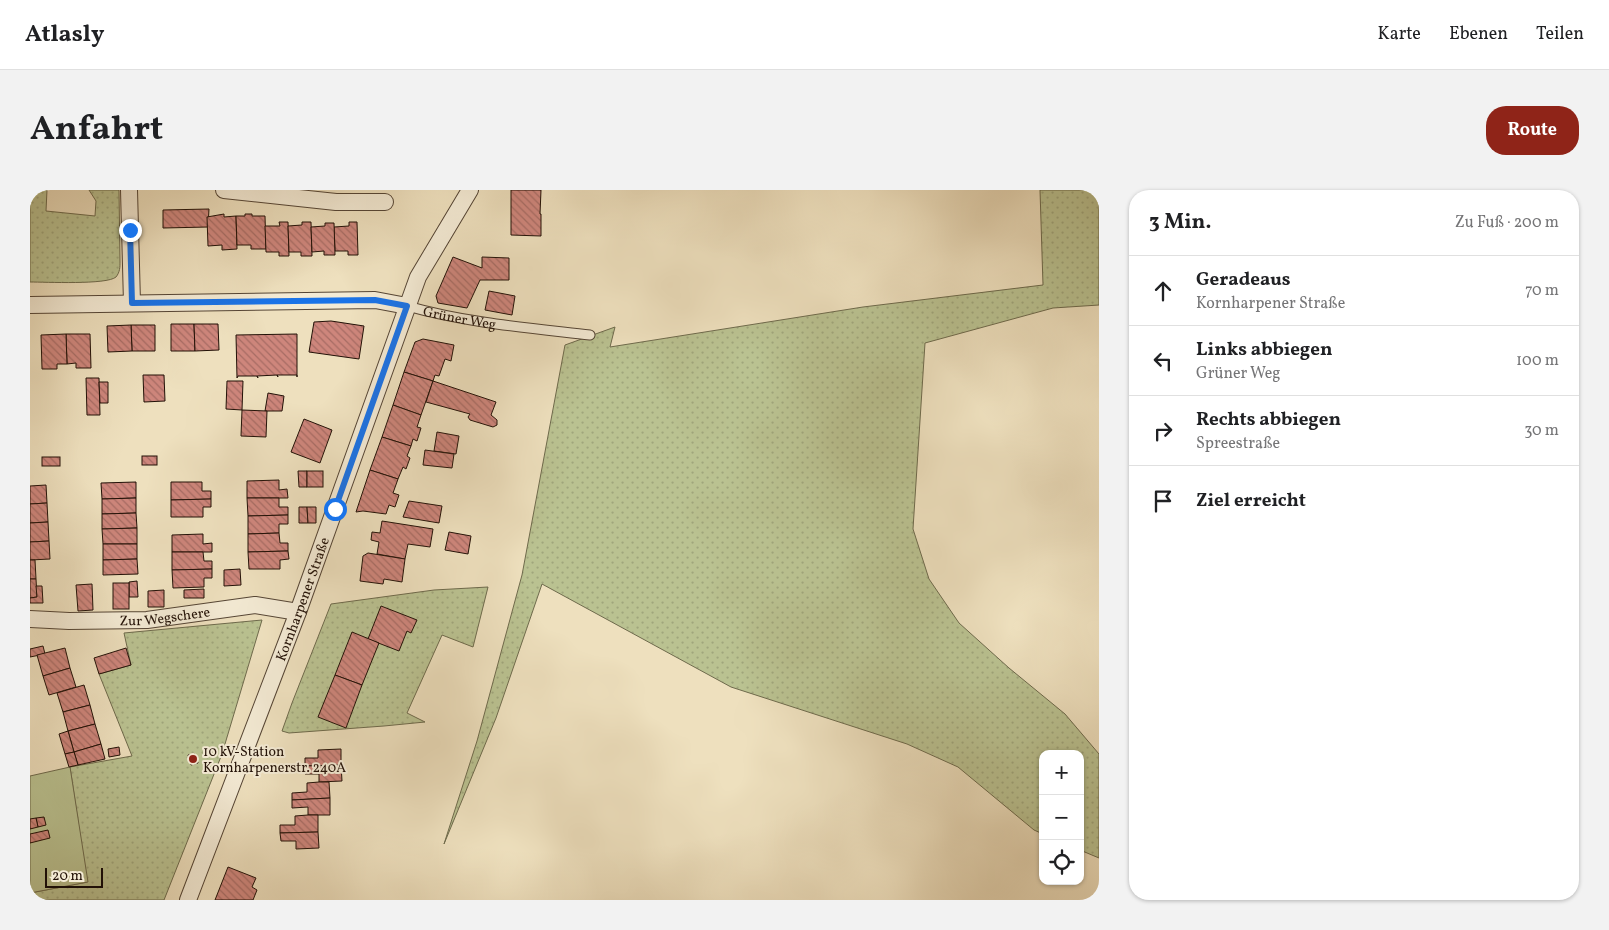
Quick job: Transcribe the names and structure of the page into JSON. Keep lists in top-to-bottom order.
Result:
{
  "streets": {
    "street": ["Grüner Weg", "Kornharpener Straße", "Zur Wegschere"]
  },
  "crossings": [
    ["Grüner Weg", "Kornharpener Straße"],
    ["Kornharpener Straße", "Zur Wegschere"]
  ],
  "places": ["10 kV-Station Kornharpenerstr. 240A"],
  "scale_bar": "20 m",
  "page": {
    "header": "Atlasly",
    "nav": ["Karte", "Ebenen", "Teilen"],
    "title": "Anfahrt",
    "buttons": "Route",
    "heading": ["3 Min.", "Zu Fuß · 200 m"],
    "list": [
      ["Geradeaus", "Kornharpener Straße", "70 m"],
      ["Links abbiegen", "Grüner Weg", "100 m"],
      ["Rechts abbiegen", "Spreestraße", "30 m"],
      "Ziel erreicht"
    ],
    "map_buttons": ["+", "−"],
    "scale": "20 m"
  }
}
